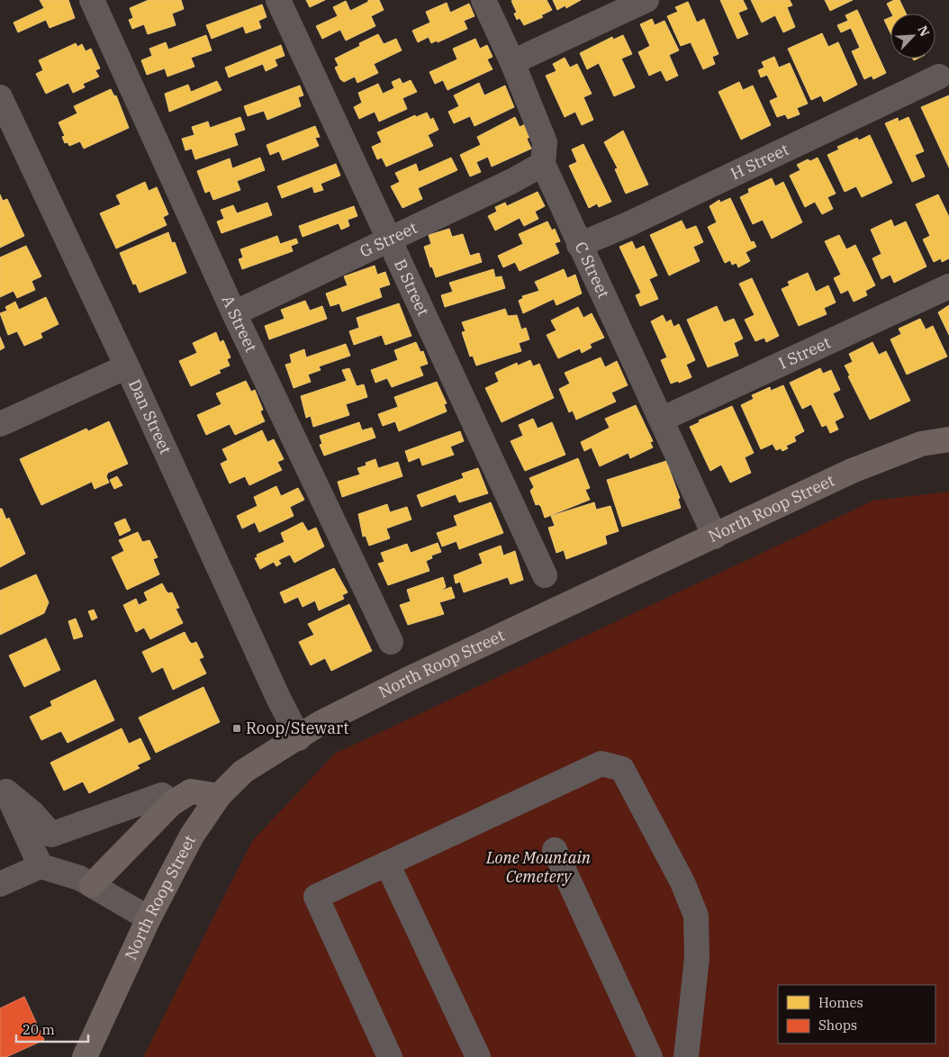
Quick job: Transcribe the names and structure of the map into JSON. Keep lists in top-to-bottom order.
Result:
{
  "streets": {
    "main road": ["North Roop Street"],
    "street": [
      "H Street",
      "G Street",
      "C Street",
      "B Street",
      "A Street",
      "I Street",
      "Dan Street"
    ]
  },
  "crossings": [
    ["H Street", "C Street"],
    ["G Street", "C Street"],
    ["G Street", "B Street"],
    ["G Street", "A Street"],
    ["C Street", "I Street"],
    ["C Street", "North Roop Street"],
    ["Dan Street", "North Roop Street"]
  ],
  "parks": ["Lone Mountain Cemetery"],
  "places": {
    "transit": ["Roop/Stewart"]
  },
  "legend": ["Homes", "Shops"],
  "scale_bar": "20 m",
  "north": "top right"
}
